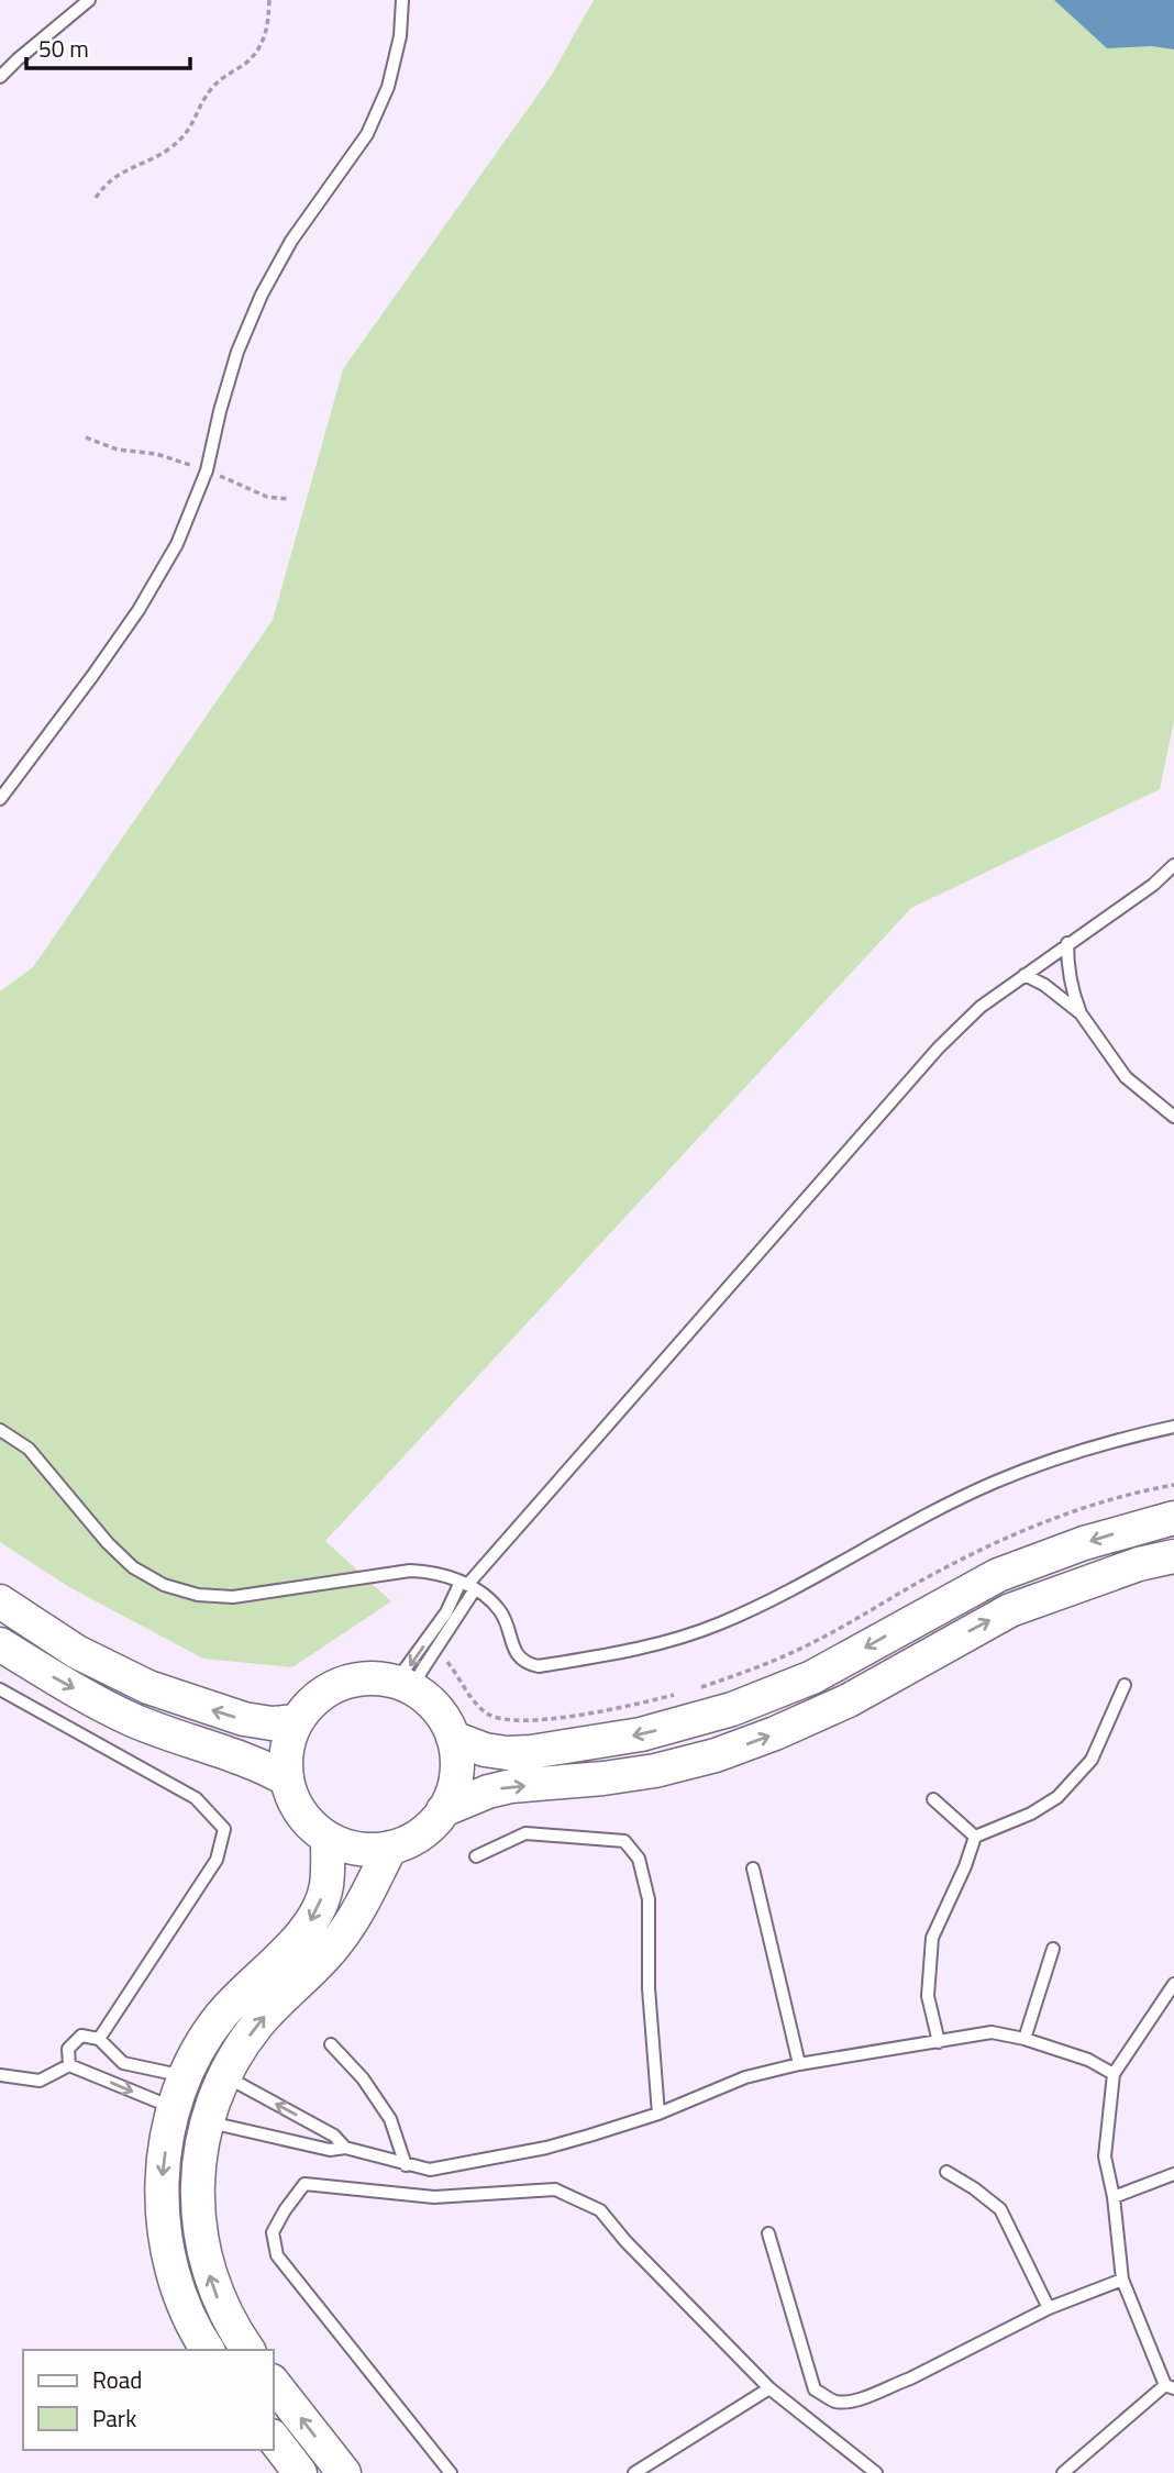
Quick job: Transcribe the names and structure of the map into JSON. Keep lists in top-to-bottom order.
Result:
{
  "legend": ["Road", "Park"],
  "scale_bar": "50 m"
}
